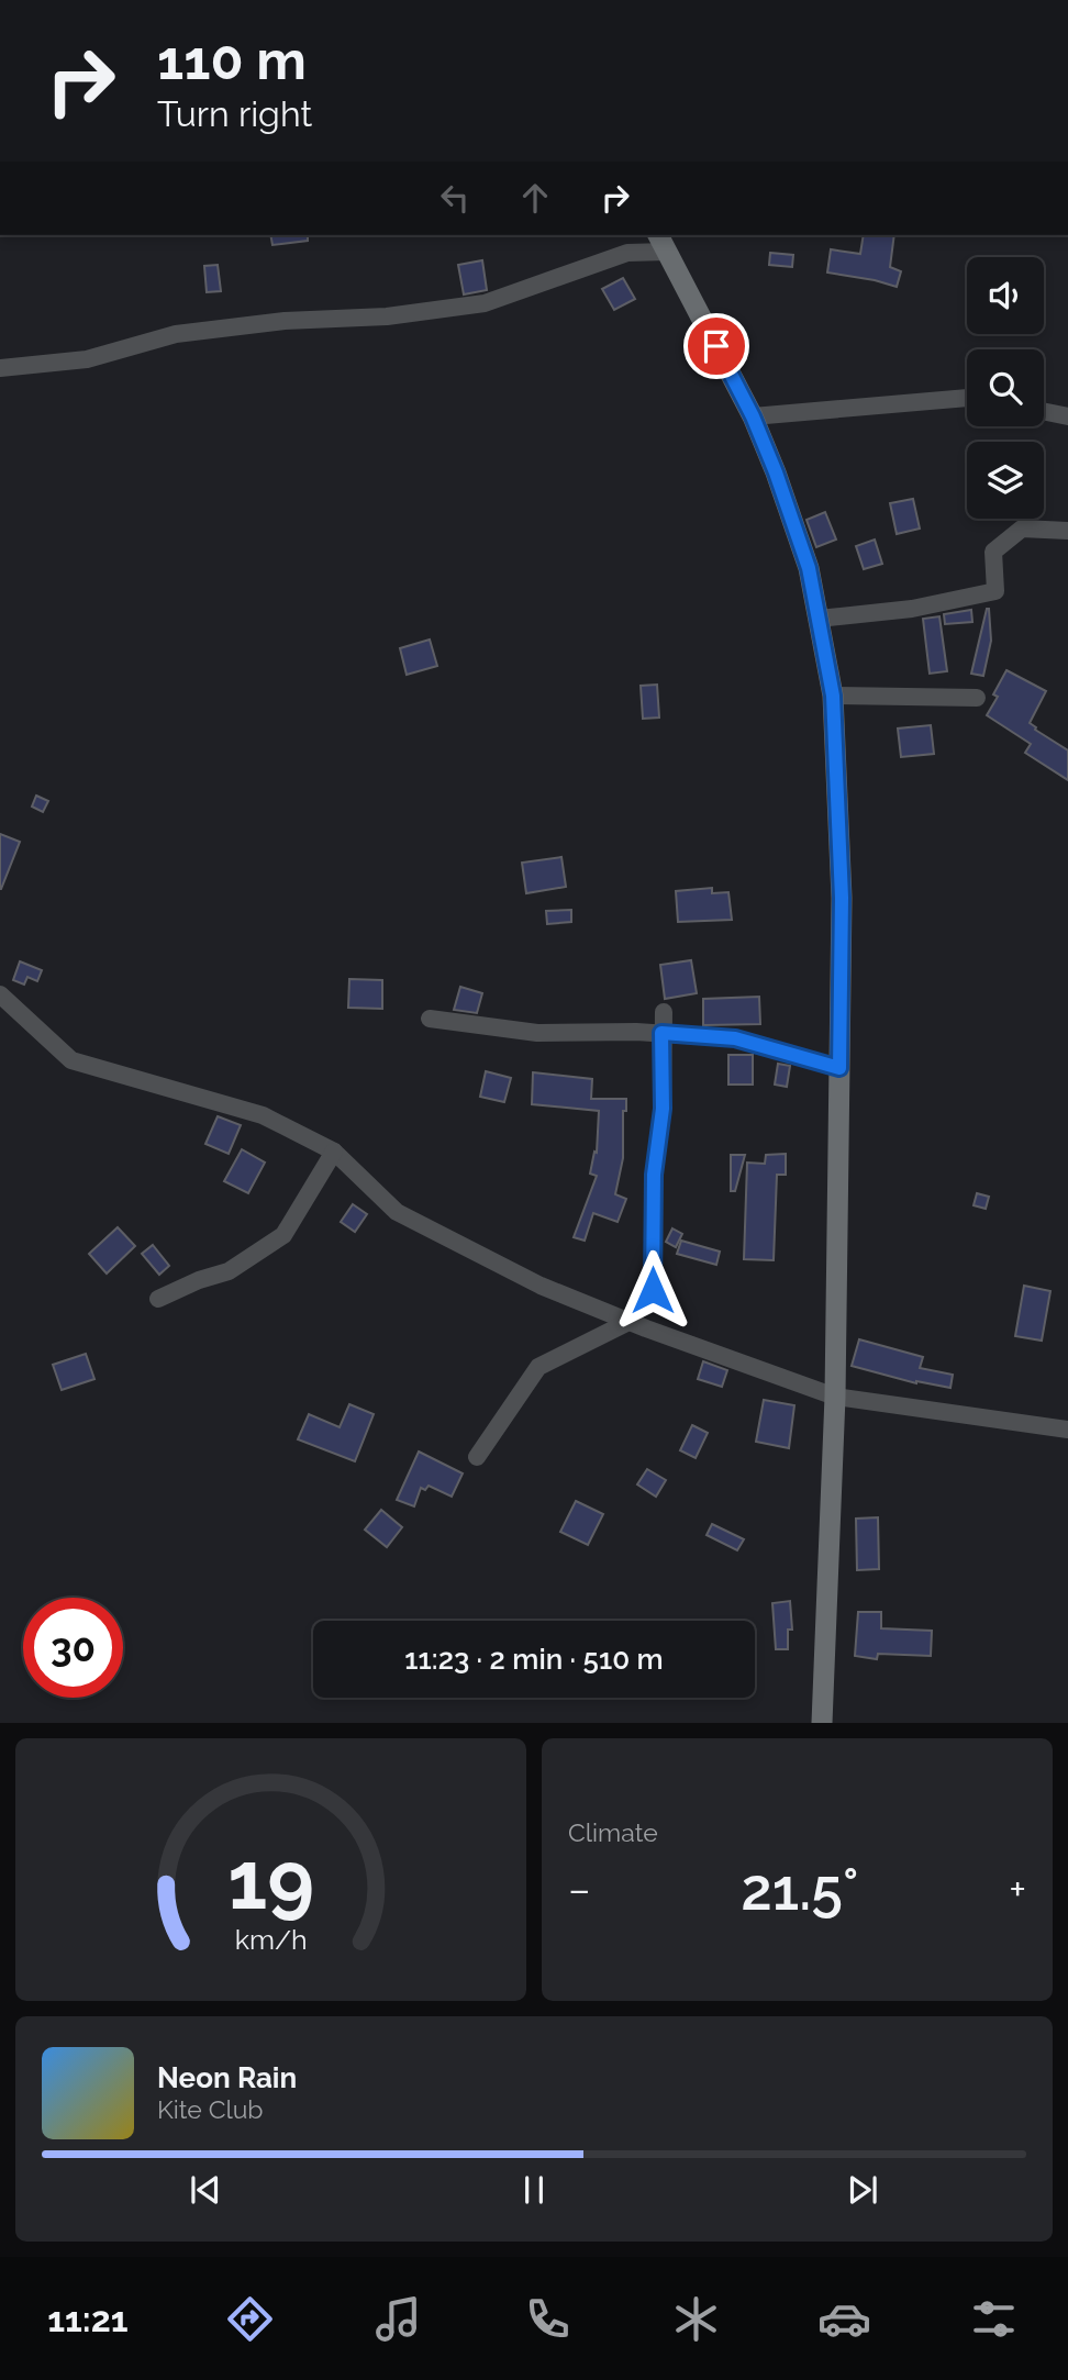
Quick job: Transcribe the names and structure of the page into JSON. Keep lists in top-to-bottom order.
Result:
{
  "page": {
    "turn": ["110 m", "Turn right"],
    "limit": "30",
    "trip": "11:23 · 2 min · 510 m",
    "tile": "Climate",
    "heat": ["−", "21.5°", "+"],
    "song": ["Neon Rain", "Kite Club"],
    "tabs": "11:21",
    "gauge": ["19", "km/h"]
  }
}
